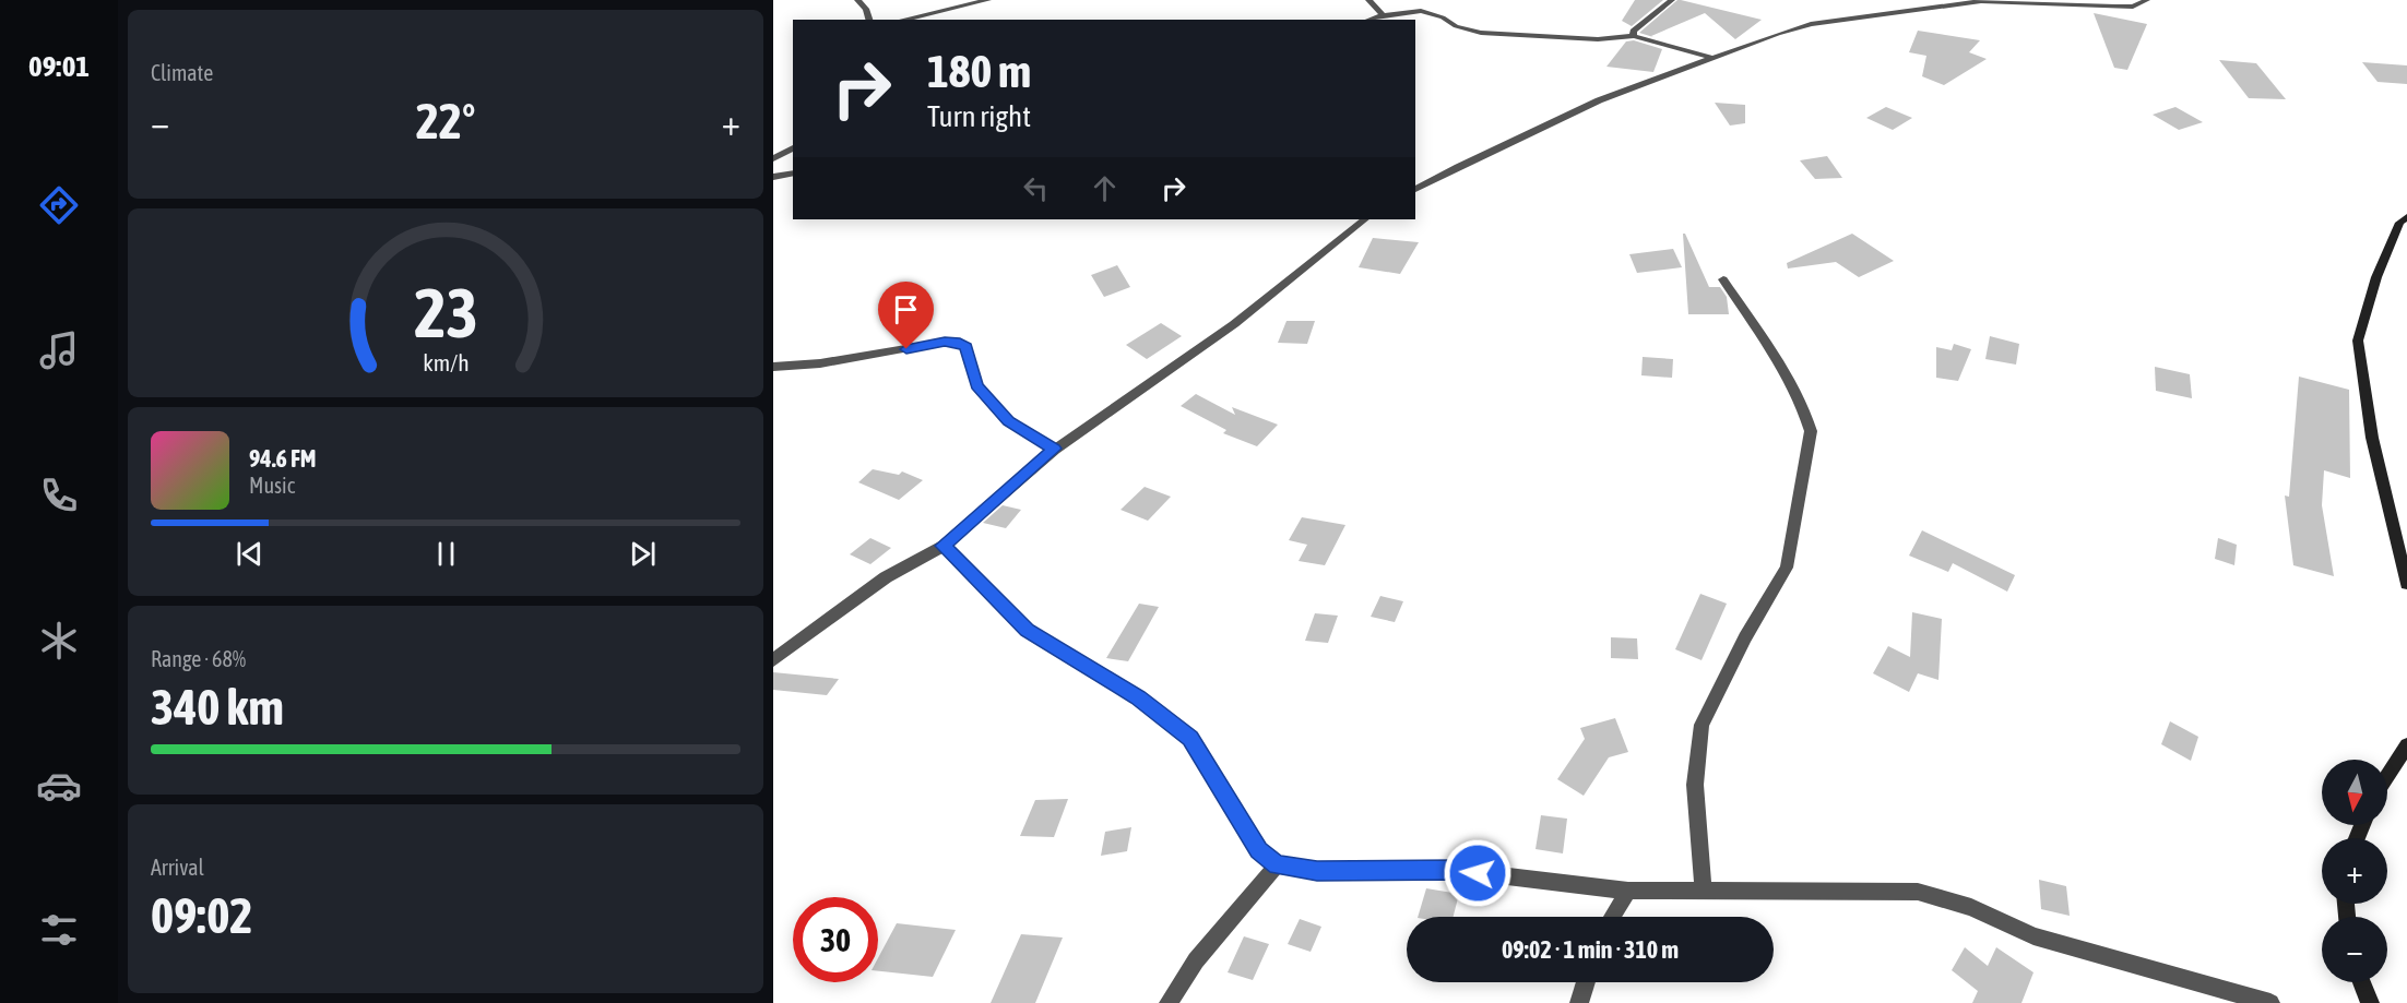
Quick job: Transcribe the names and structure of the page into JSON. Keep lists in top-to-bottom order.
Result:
{
  "north": "bottom",
  "page": {
    "tabs": "09:01",
    "tile": [
      "Climate",
      ["Range · 68%", "340 km"],
      ["Arrival", "09:02"]
    ],
    "turn": ["180 m", "Turn right"],
    "heat": ["−", "22°", "+"],
    "song": ["94.6 FM", "Music"],
    "map_buttons": ["+", "−"],
    "limit": "30",
    "trip": "09:02 · 1 min · 310 m",
    "gauge": ["23", "km/h"]
  }
}
